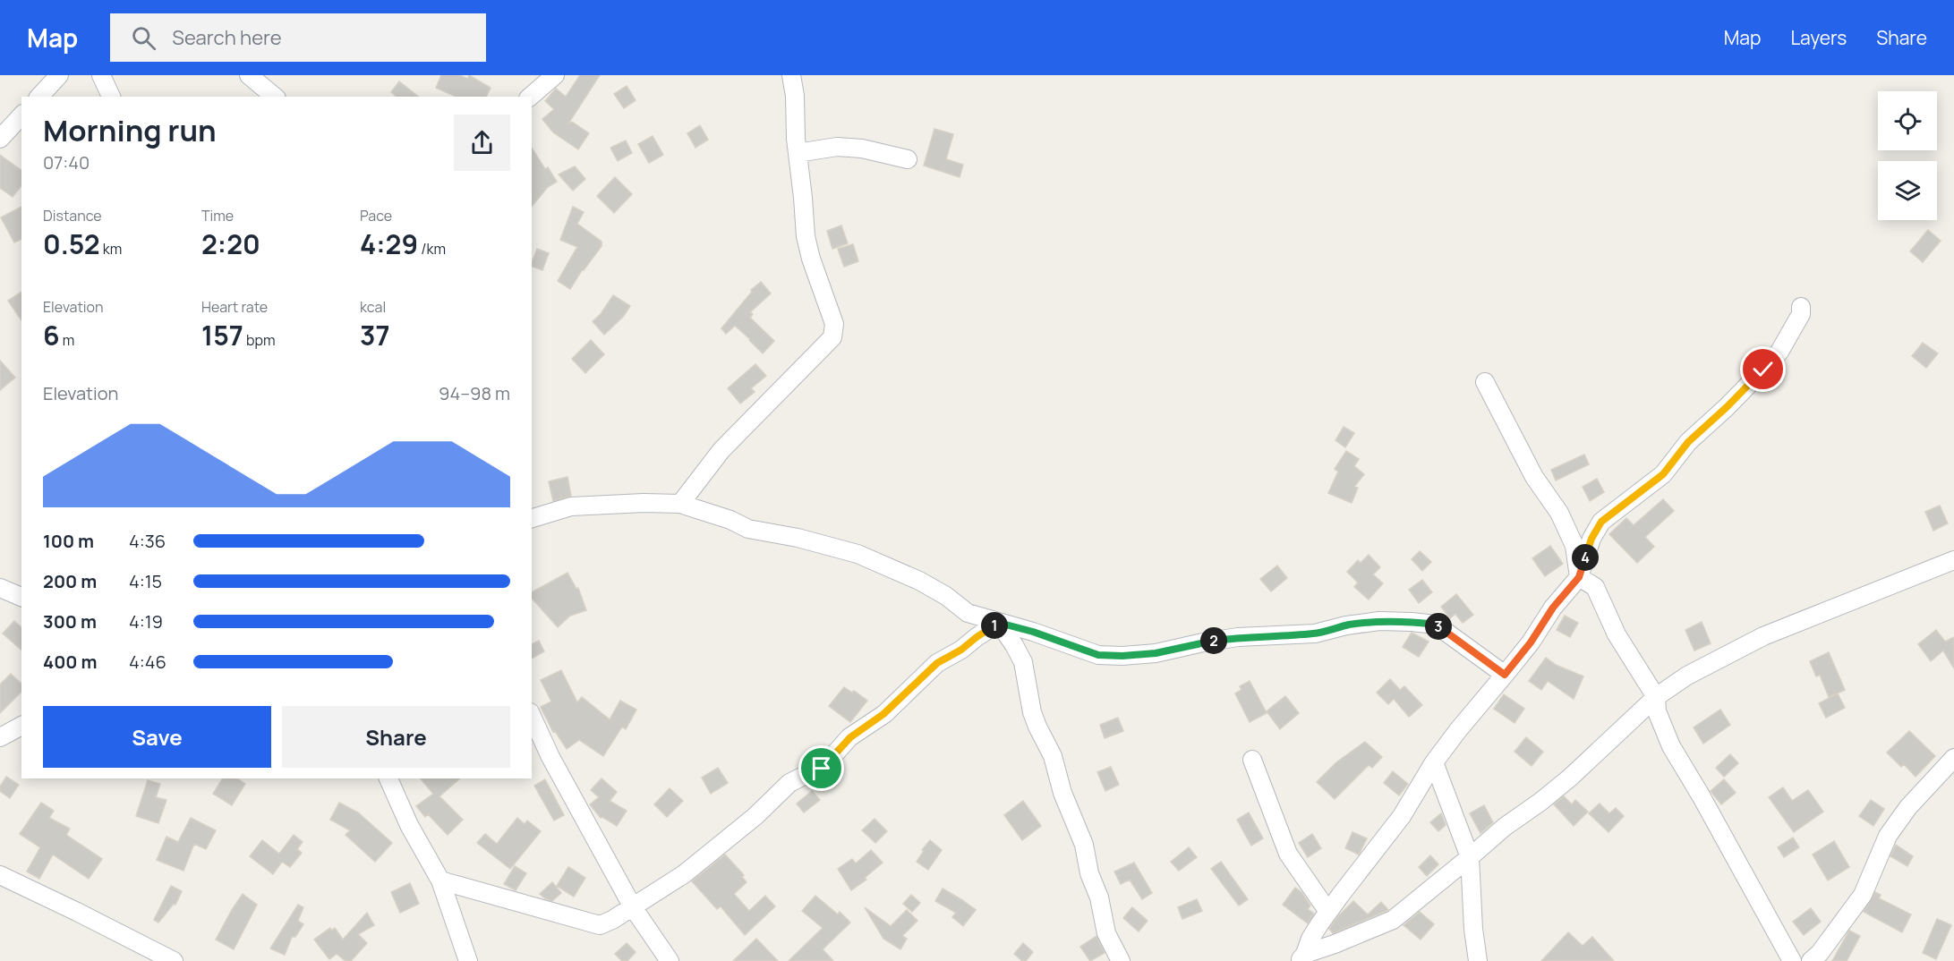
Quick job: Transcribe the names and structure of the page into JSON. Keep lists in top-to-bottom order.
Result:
{
  "page": {
    "header": "Map",
    "search": "Search here",
    "nav": ["Map", "Layers", "Share"],
    "heading": ["Morning run", "07:40"],
    "stats": [
      ["Distance", "0.52 km"],
      ["Time", "2:20"],
      ["Pace", "4:29 /km"],
      ["Elevation", "6 m"],
      ["Heart rate", "157 bpm"],
      ["kcal", "37"]
    ],
    "chart": ["Elevation", "94–98 m"],
    "list": [
      {
        "name": "100 m",
        "note": "4:36"
      },
      {
        "name": "200 m",
        "note": "4:15"
      },
      {
        "name": "300 m",
        "note": "4:19"
      },
      {
        "name": "400 m",
        "note": "4:46"
      }
    ],
    "pins": [
      "4",
      "1",
      "3",
      "2"
    ],
    "buttons": ["Save", "Share"]
  }
}
